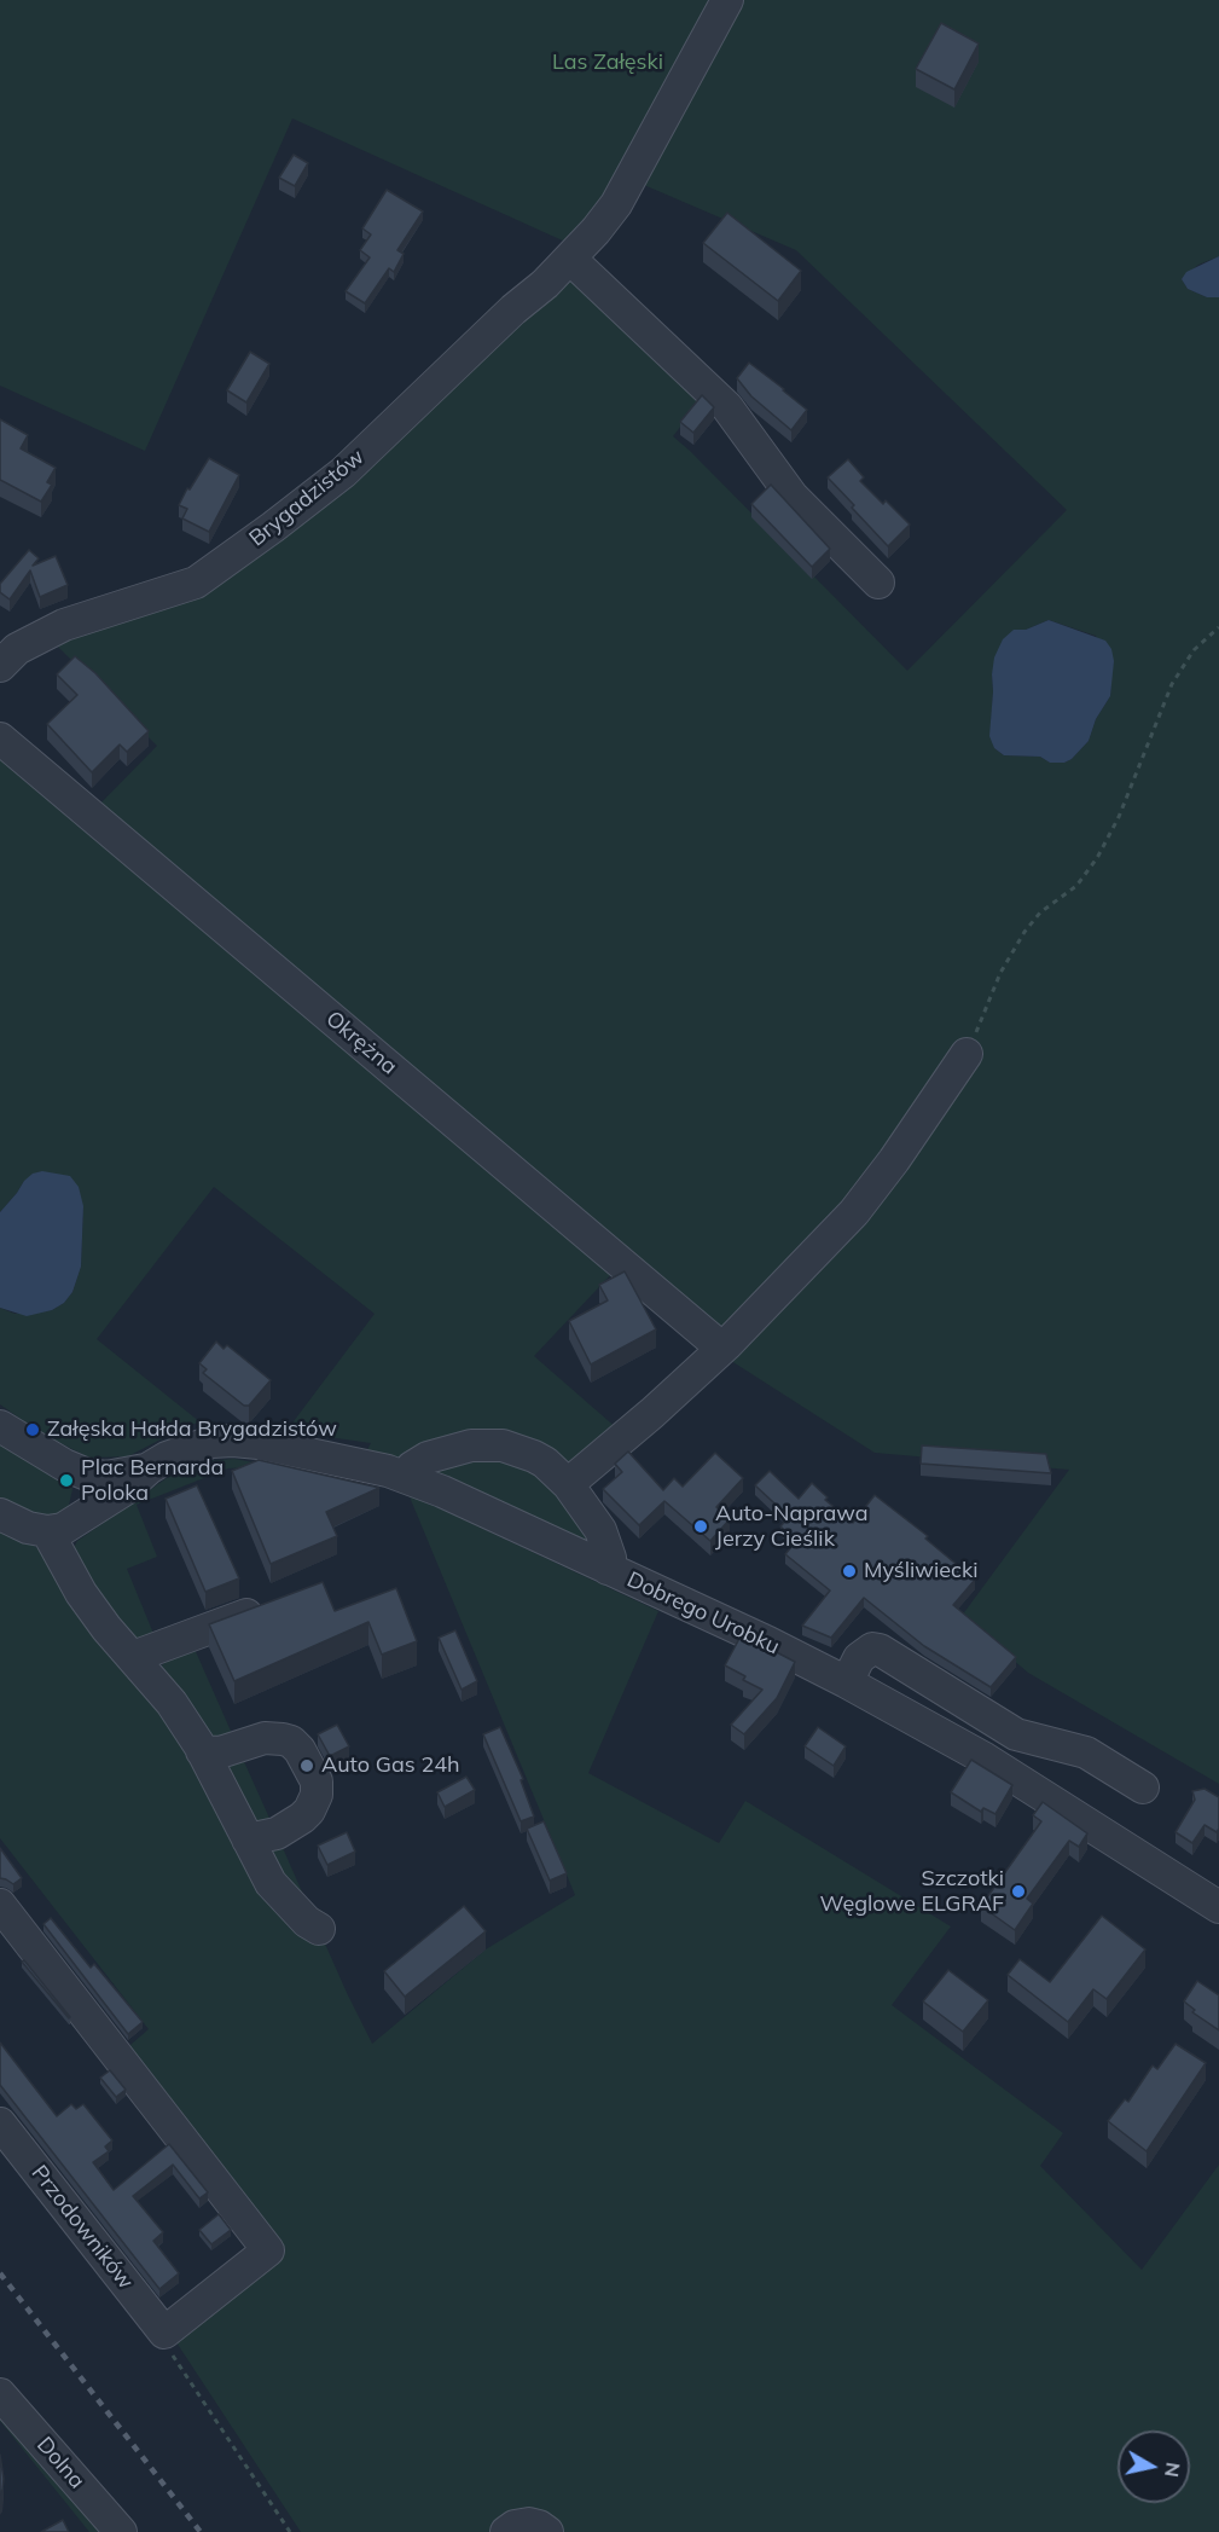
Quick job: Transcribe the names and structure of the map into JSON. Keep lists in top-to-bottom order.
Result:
{
  "streets": {
    "street": [
      "Brygadzistów",
      "Okrężna",
      "Dobrego Urobku",
      "Przodowników",
      "Dolna"
    ]
  },
  "parks": ["Las Załęski"],
  "places": [
    "Załęska Hałda Brygadzistów",
    "Plac Bernarda Poloka",
    "Auto-Naprawa Jerzy Cieślik",
    "Myśliwiecki",
    "Auto Gas 24h",
    "Szczotki Węglowe ELGRAF"
  ],
  "north": "right"
}
